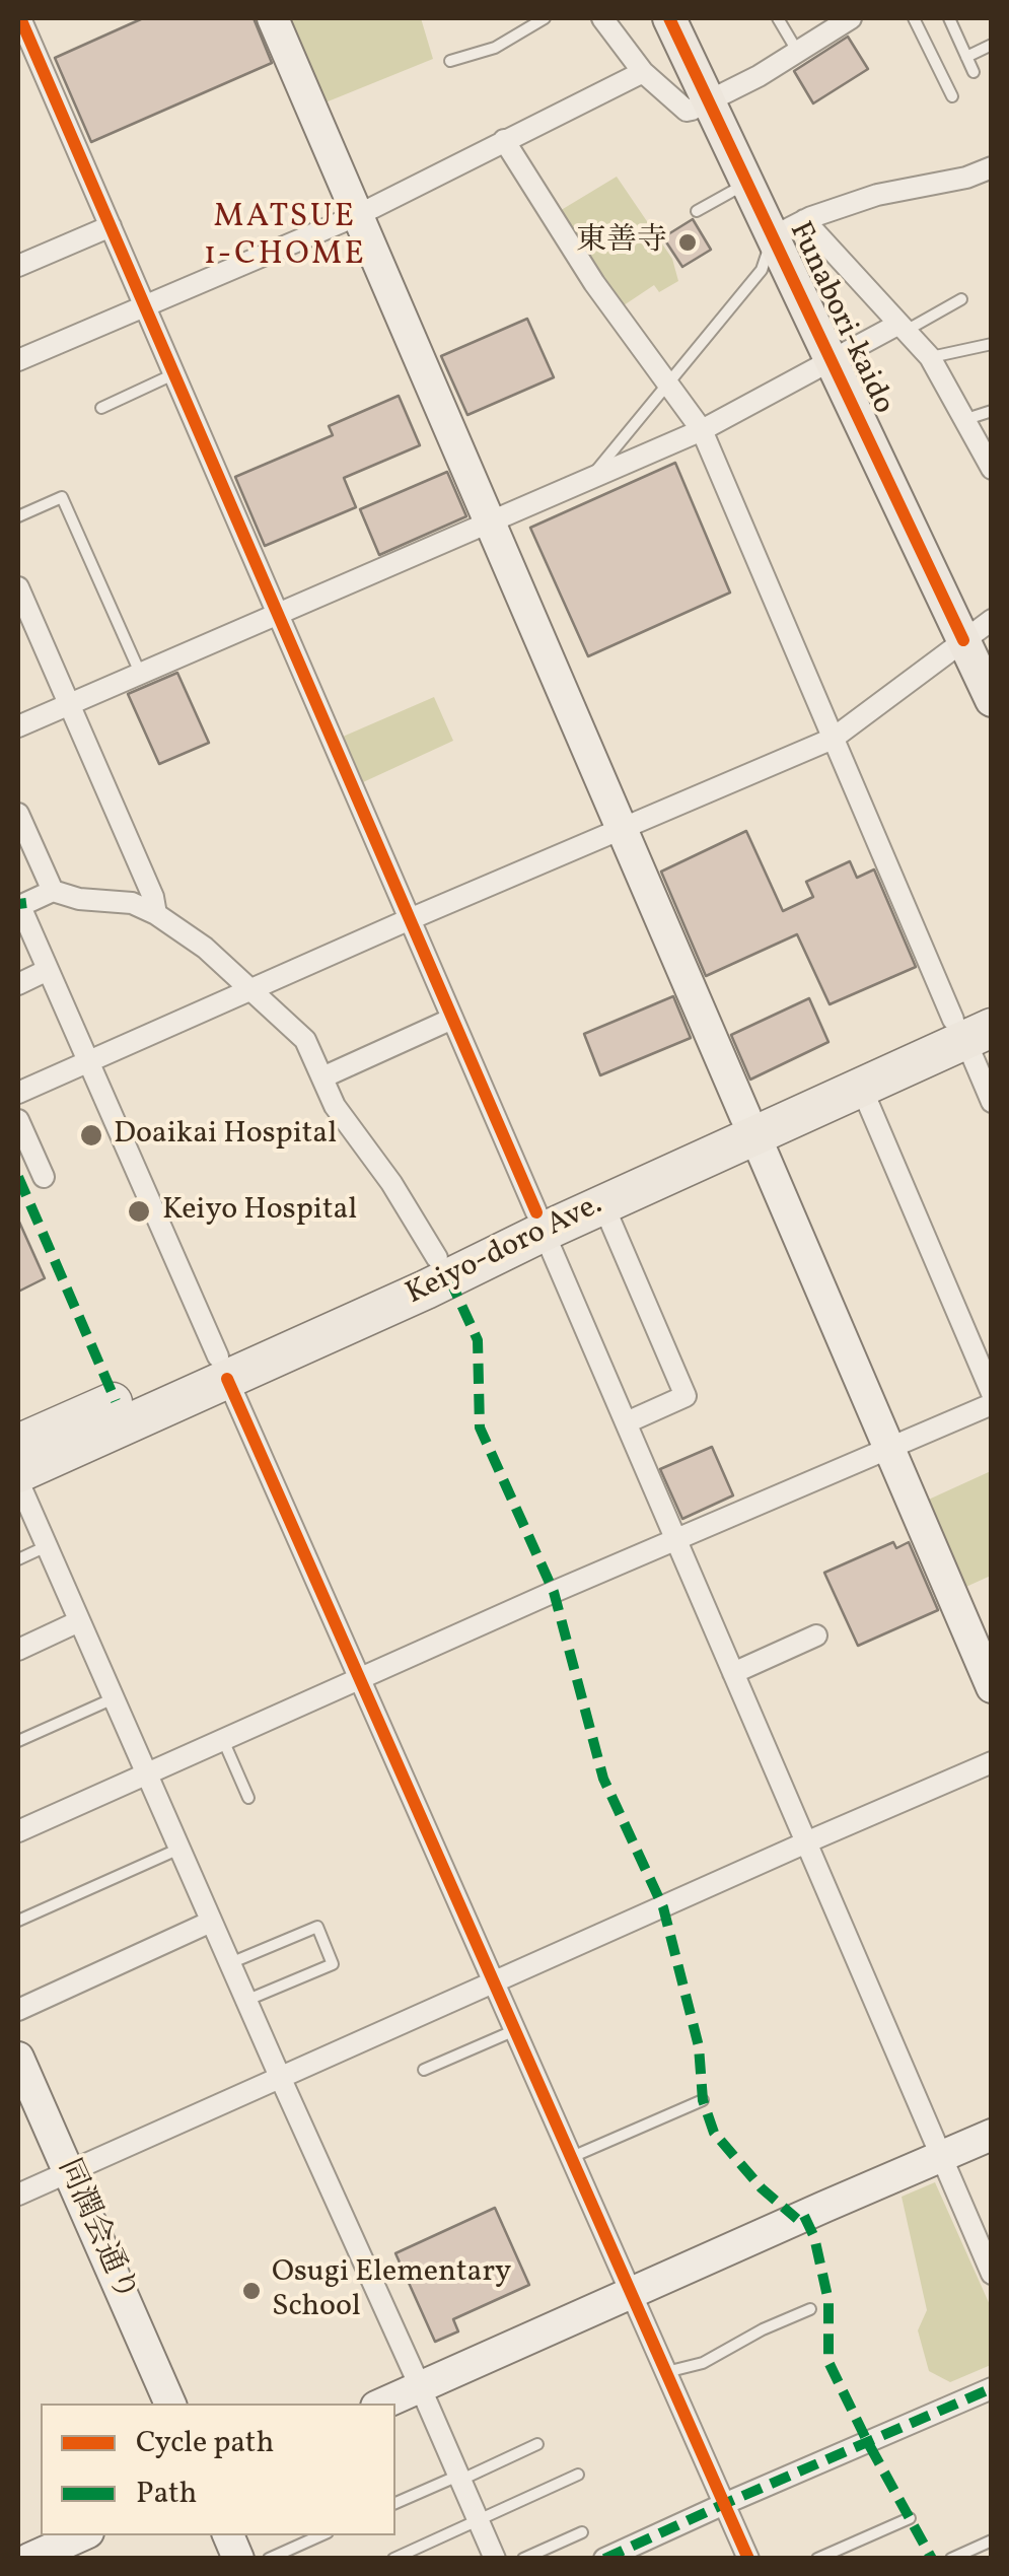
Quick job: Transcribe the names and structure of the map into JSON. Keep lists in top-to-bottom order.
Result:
{
  "streets": {
    "highway": ["Keiyo-doro Ave."],
    "main road": ["Funabori-kaido"],
    "street": ["同潤会通り"]
  },
  "districts": ["MATSUE 1-CHOME"],
  "places": [
    "東善寺",
    "Doaikai Hospital",
    "Keiyo Hospital",
    "Osugi Elementary School"
  ],
  "legend": ["Cycle path", "Path"]
}
